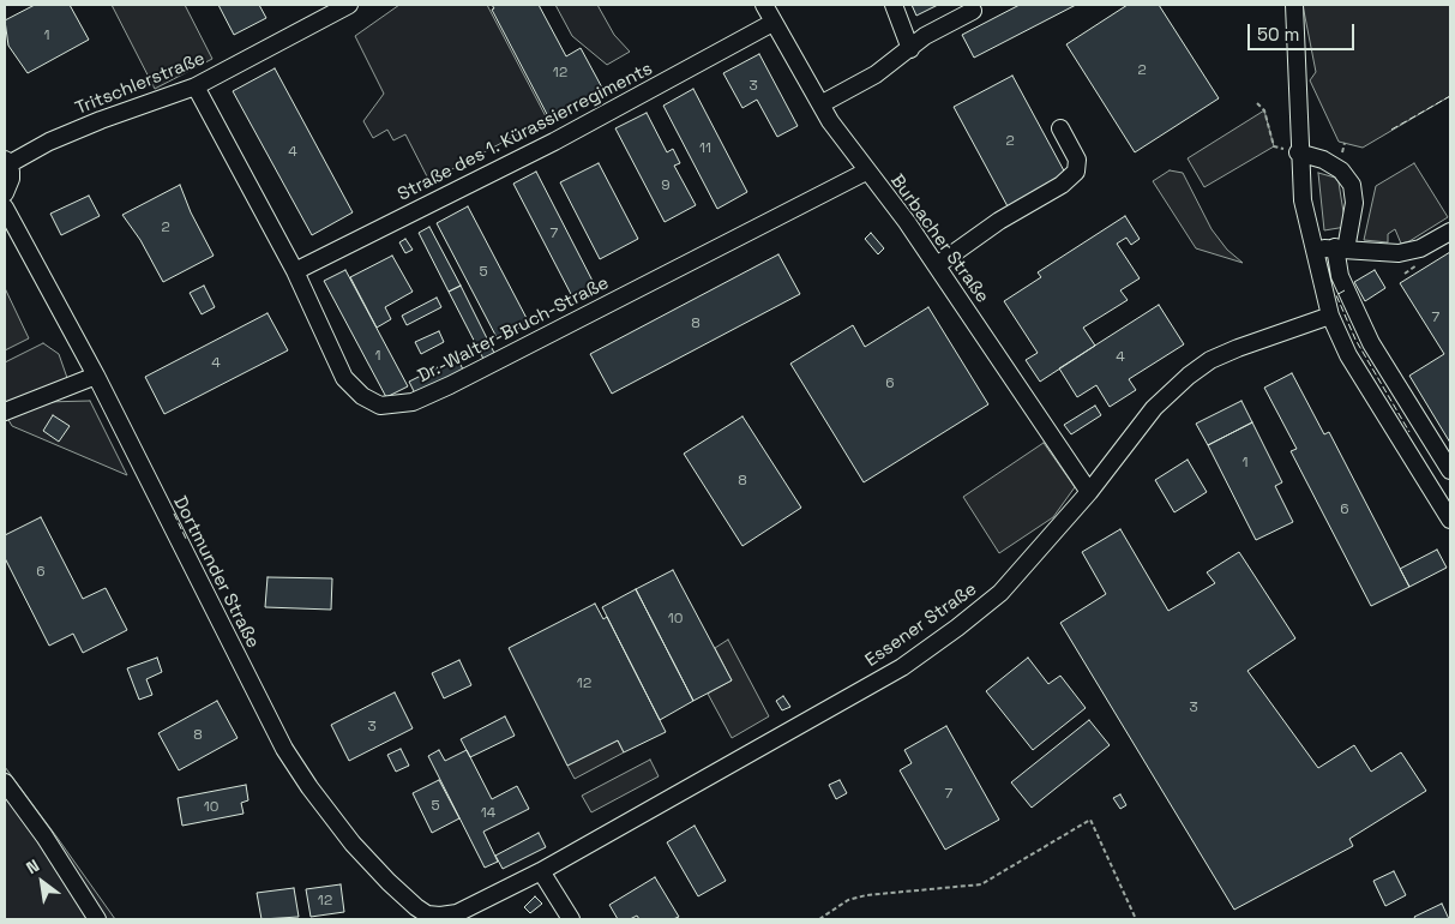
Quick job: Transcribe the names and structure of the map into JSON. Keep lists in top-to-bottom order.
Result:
{
  "streets": {
    "street": [
      "Tritschlerstraße",
      "Straße des 1. Kürassierregiments",
      "Burbacher Straße",
      "Dr.-Walter-Bruch-Straße",
      "Dortmunder Straße",
      "Essener Straße"
    ]
  },
  "crossings": [
    ["Tritschlerstraße", "Dr.-Walter-Bruch-Straße"],
    ["Straße des 1. Kürassierregiments", "Burbacher Straße"],
    ["Straße des 1. Kürassierregiments", "Dr.-Walter-Bruch-Straße"],
    ["Burbacher Straße", "Dr.-Walter-Bruch-Straße"],
    ["Burbacher Straße", "Essener Straße"],
    ["Dortmunder Straße", "Essener Straße"]
  ],
  "house_numbers": [
    "1",
    "2",
    "12",
    "3",
    "2",
    "11",
    "4",
    "9",
    "2",
    "7",
    "5",
    "7",
    "8",
    "1",
    "4",
    "4",
    "6",
    "1",
    "8",
    "6",
    "6",
    "10",
    "12",
    "3",
    "3",
    "8",
    "7",
    "5",
    "10",
    "14",
    "12"
  ],
  "scale_bar": "50 m",
  "north": "top left"
}
